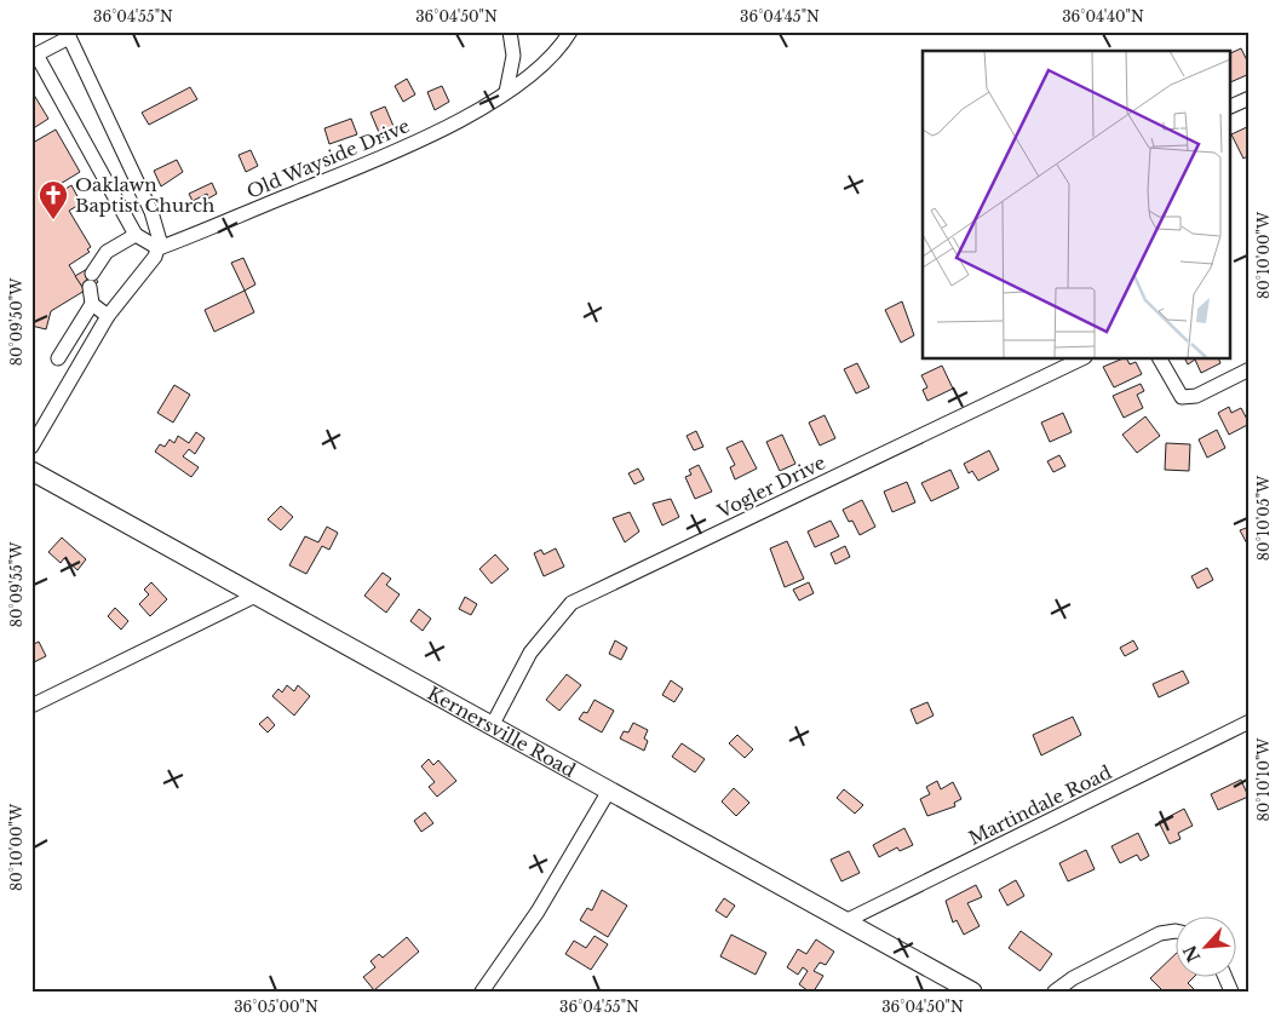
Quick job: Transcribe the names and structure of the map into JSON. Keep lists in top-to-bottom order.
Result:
{
  "streets": {
    "main road": ["Kernersville Road"],
    "street": ["Old Wayside Drive", "Vogler Drive", "Martindale Road"]
  },
  "crossings": [
    ["Vogler Drive", "Kernersville Road"],
    ["Kernersville Road", "Martindale Road"]
  ],
  "places": {
    "church": ["Oaklawn Baptist Church"]
  },
  "north": "bottom left",
  "coordinates": [
    "36°04'55\"N",
    "36°04'50\"N",
    "36°04'45\"N",
    "36°04'40\"N",
    "80°10'00\"W",
    "80°09'50\"W",
    "80°10'05\"W",
    "80°09'55\"W",
    "80°10'10\"W",
    "36°05'00\"N"
  ]
}
